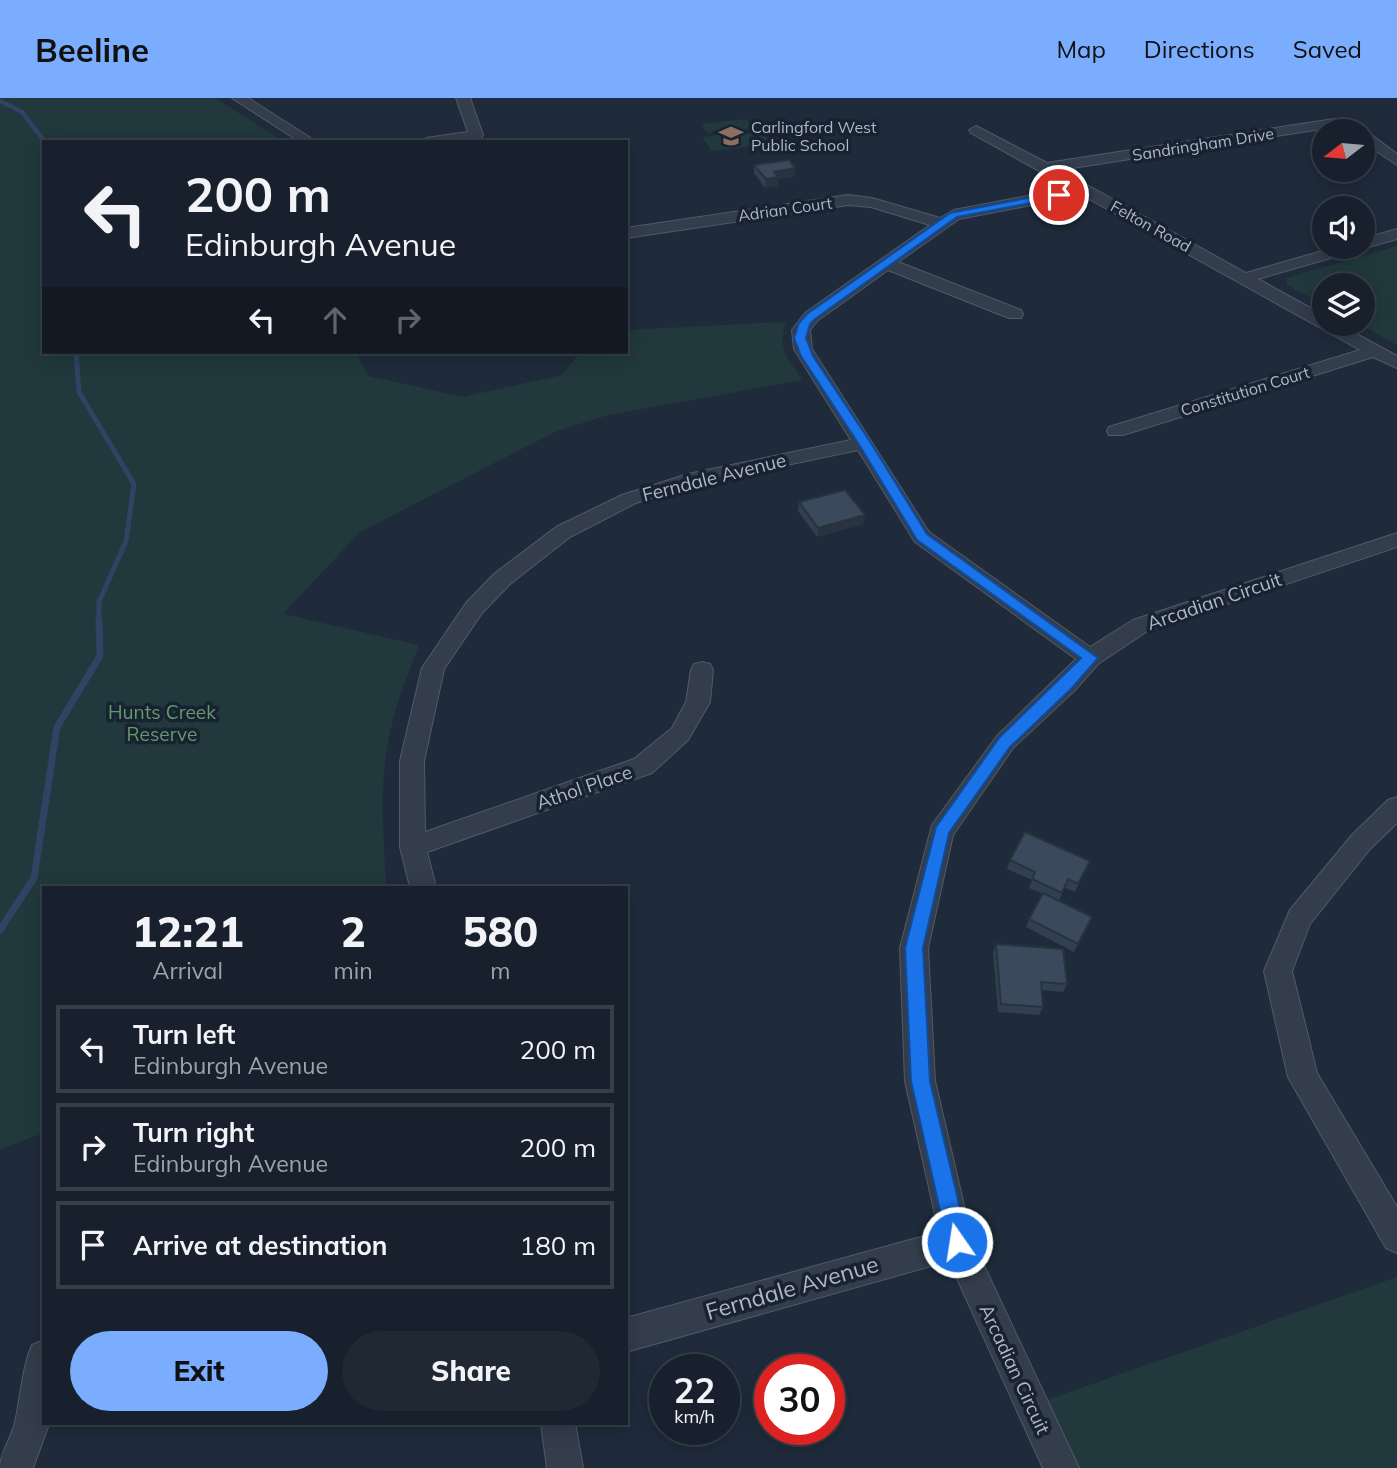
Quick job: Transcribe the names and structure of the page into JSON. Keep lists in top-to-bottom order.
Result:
{
  "streets": {
    "street": [
      "Sandringham Drive",
      "Adrian Court",
      "Felton Road",
      "Constitution Court",
      "Ferndale Avenue",
      "Arcadian Circuit",
      "Athol Place"
    ]
  },
  "crossings": [
    ["Sandringham Drive", "Felton Road"],
    ["Felton Road", "Constitution Court"],
    ["Ferndale Avenue", "Arcadian Circuit"],
    ["Ferndale Avenue", "Athol Place"]
  ],
  "parks": ["Hunts Creek Reserve"],
  "places": {
    "school or university": ["Carlingford West Public School"]
  },
  "north": "left",
  "page": {
    "header": "Beeline",
    "nav": ["Map", "Directions", "Saved"],
    "turn": ["200 m", "Edinburgh Avenue"],
    "eta": [
      "12:21",
      "Arrival",
      "2",
      "min",
      "580",
      "m"
    ],
    "list": [
      {
        "name": "Turn left",
        "note": "Edinburgh Avenue",
        "value": "200 m"
      },
      {
        "name": "Turn right",
        "note": "Edinburgh Avenue",
        "value": "200 m"
      },
      {
        "name": "Arrive at destination",
        "value": "180 m"
      }
    ],
    "buttons": ["Exit", "Share"],
    "speed": "22 km/h",
    "limit": "30"
  }
}
